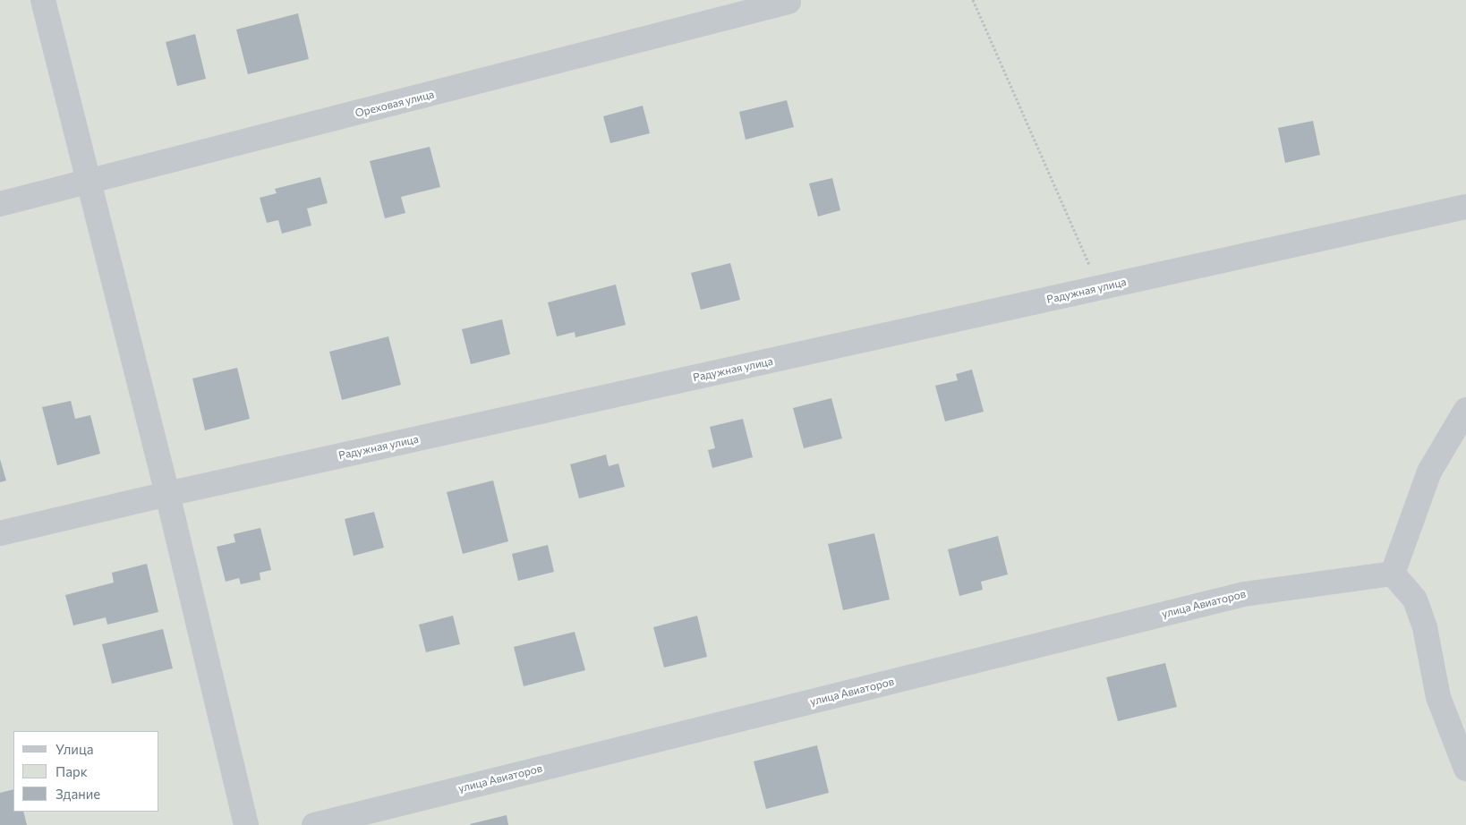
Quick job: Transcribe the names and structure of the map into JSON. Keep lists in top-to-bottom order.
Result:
{
  "streets": {
    "street": ["Ореховая улица", "Радужная улица", "улица Авиаторов"]
  },
  "legend": ["Улица", "Парк", "Здание"]
}
